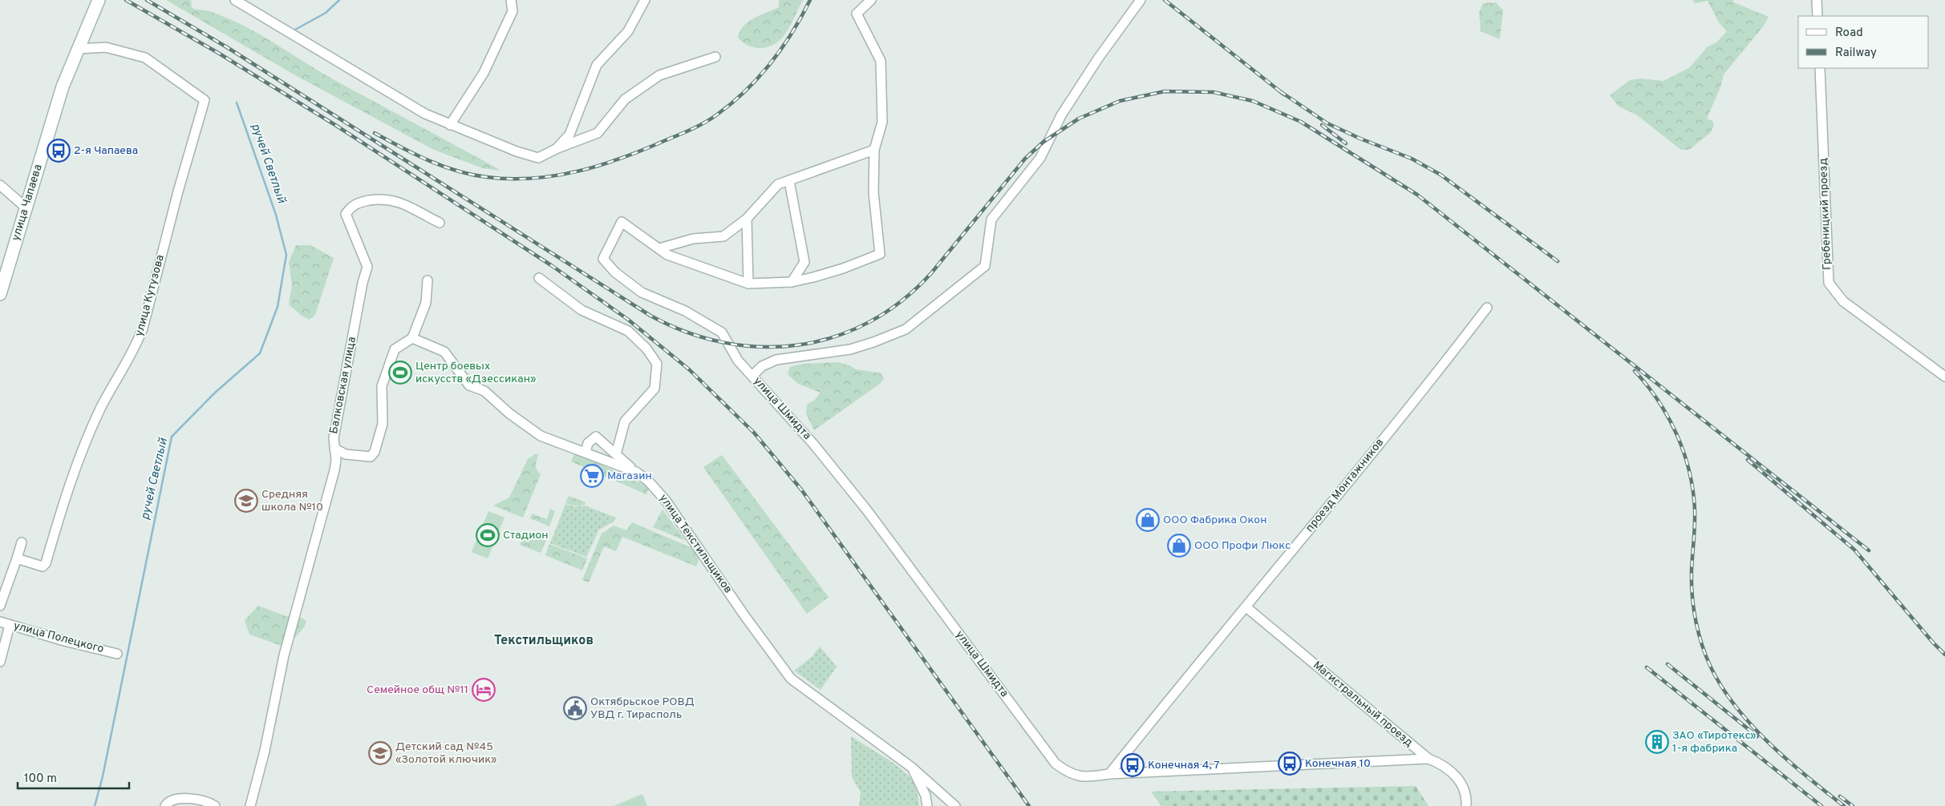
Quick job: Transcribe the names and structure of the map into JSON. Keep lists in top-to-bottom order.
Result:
{
  "streets": {
    "street": [
      "улица Чапаева",
      "Гребеницкий проезд",
      "улица Кутузова",
      "Балковская улица",
      "улица Шмидта",
      "проезд Монтажников",
      "улица Текстильщиков",
      "улица Полецкого",
      "Магистральный проезд"
    ]
  },
  "crossings": [
    ["улица Чапаева", "улица Кутузова"],
    ["улица Шмидта", "проезд Монтажников"],
    ["улица Шмидта", "Магистральный проезд"],
    ["проезд Монтажников", "Магистральный проезд"]
  ],
  "districts": ["Текстильщиков"],
  "water": ["ручей Светлый"],
  "places": {
    "bus stop": ["2-я Чапаева", "Конечная 10", "Конечная 4, 7"],
    "sports": ["Центр боевых искусств «Дзессикан»", "Стадион"],
    "supermarket": ["Магазин"],
    "school or university": ["Средняя школа №10", "Детский сад №45 «Золотой ключик»"],
    "shop": ["ООО Фабрика Окон", "ООО Профи Люкс"],
    "hotel": ["Семейное общ №11"],
    "public building": ["Октябрьское РОВД УВД г. Тирасполь"],
    "building": ["ЗАО «Тиротекс» 1-я фабрика"]
  },
  "legend": ["Road", "Railway"],
  "scale_bar": "100 m"
}
